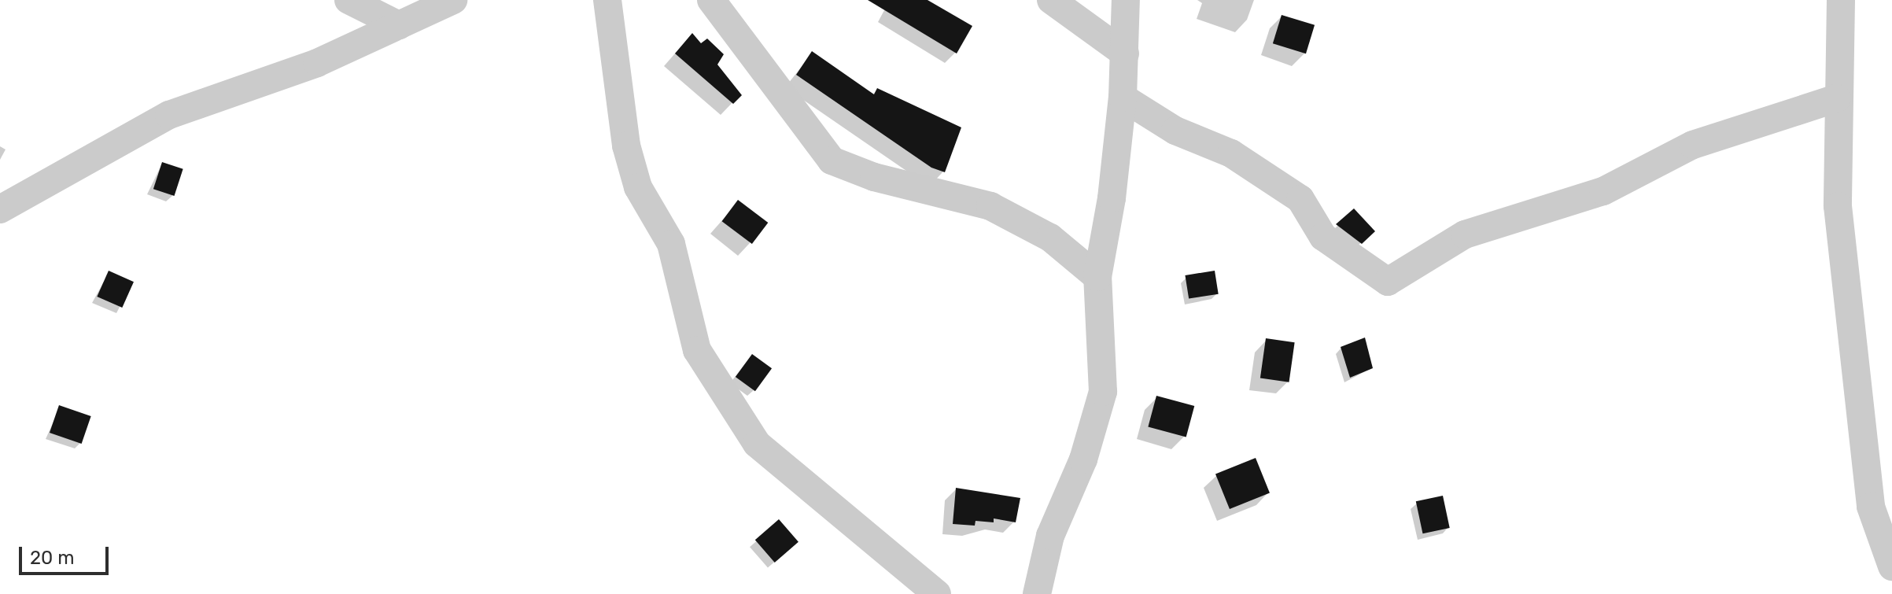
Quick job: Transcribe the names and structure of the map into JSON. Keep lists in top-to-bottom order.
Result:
{
  "scale_bar": "20 m"
}
